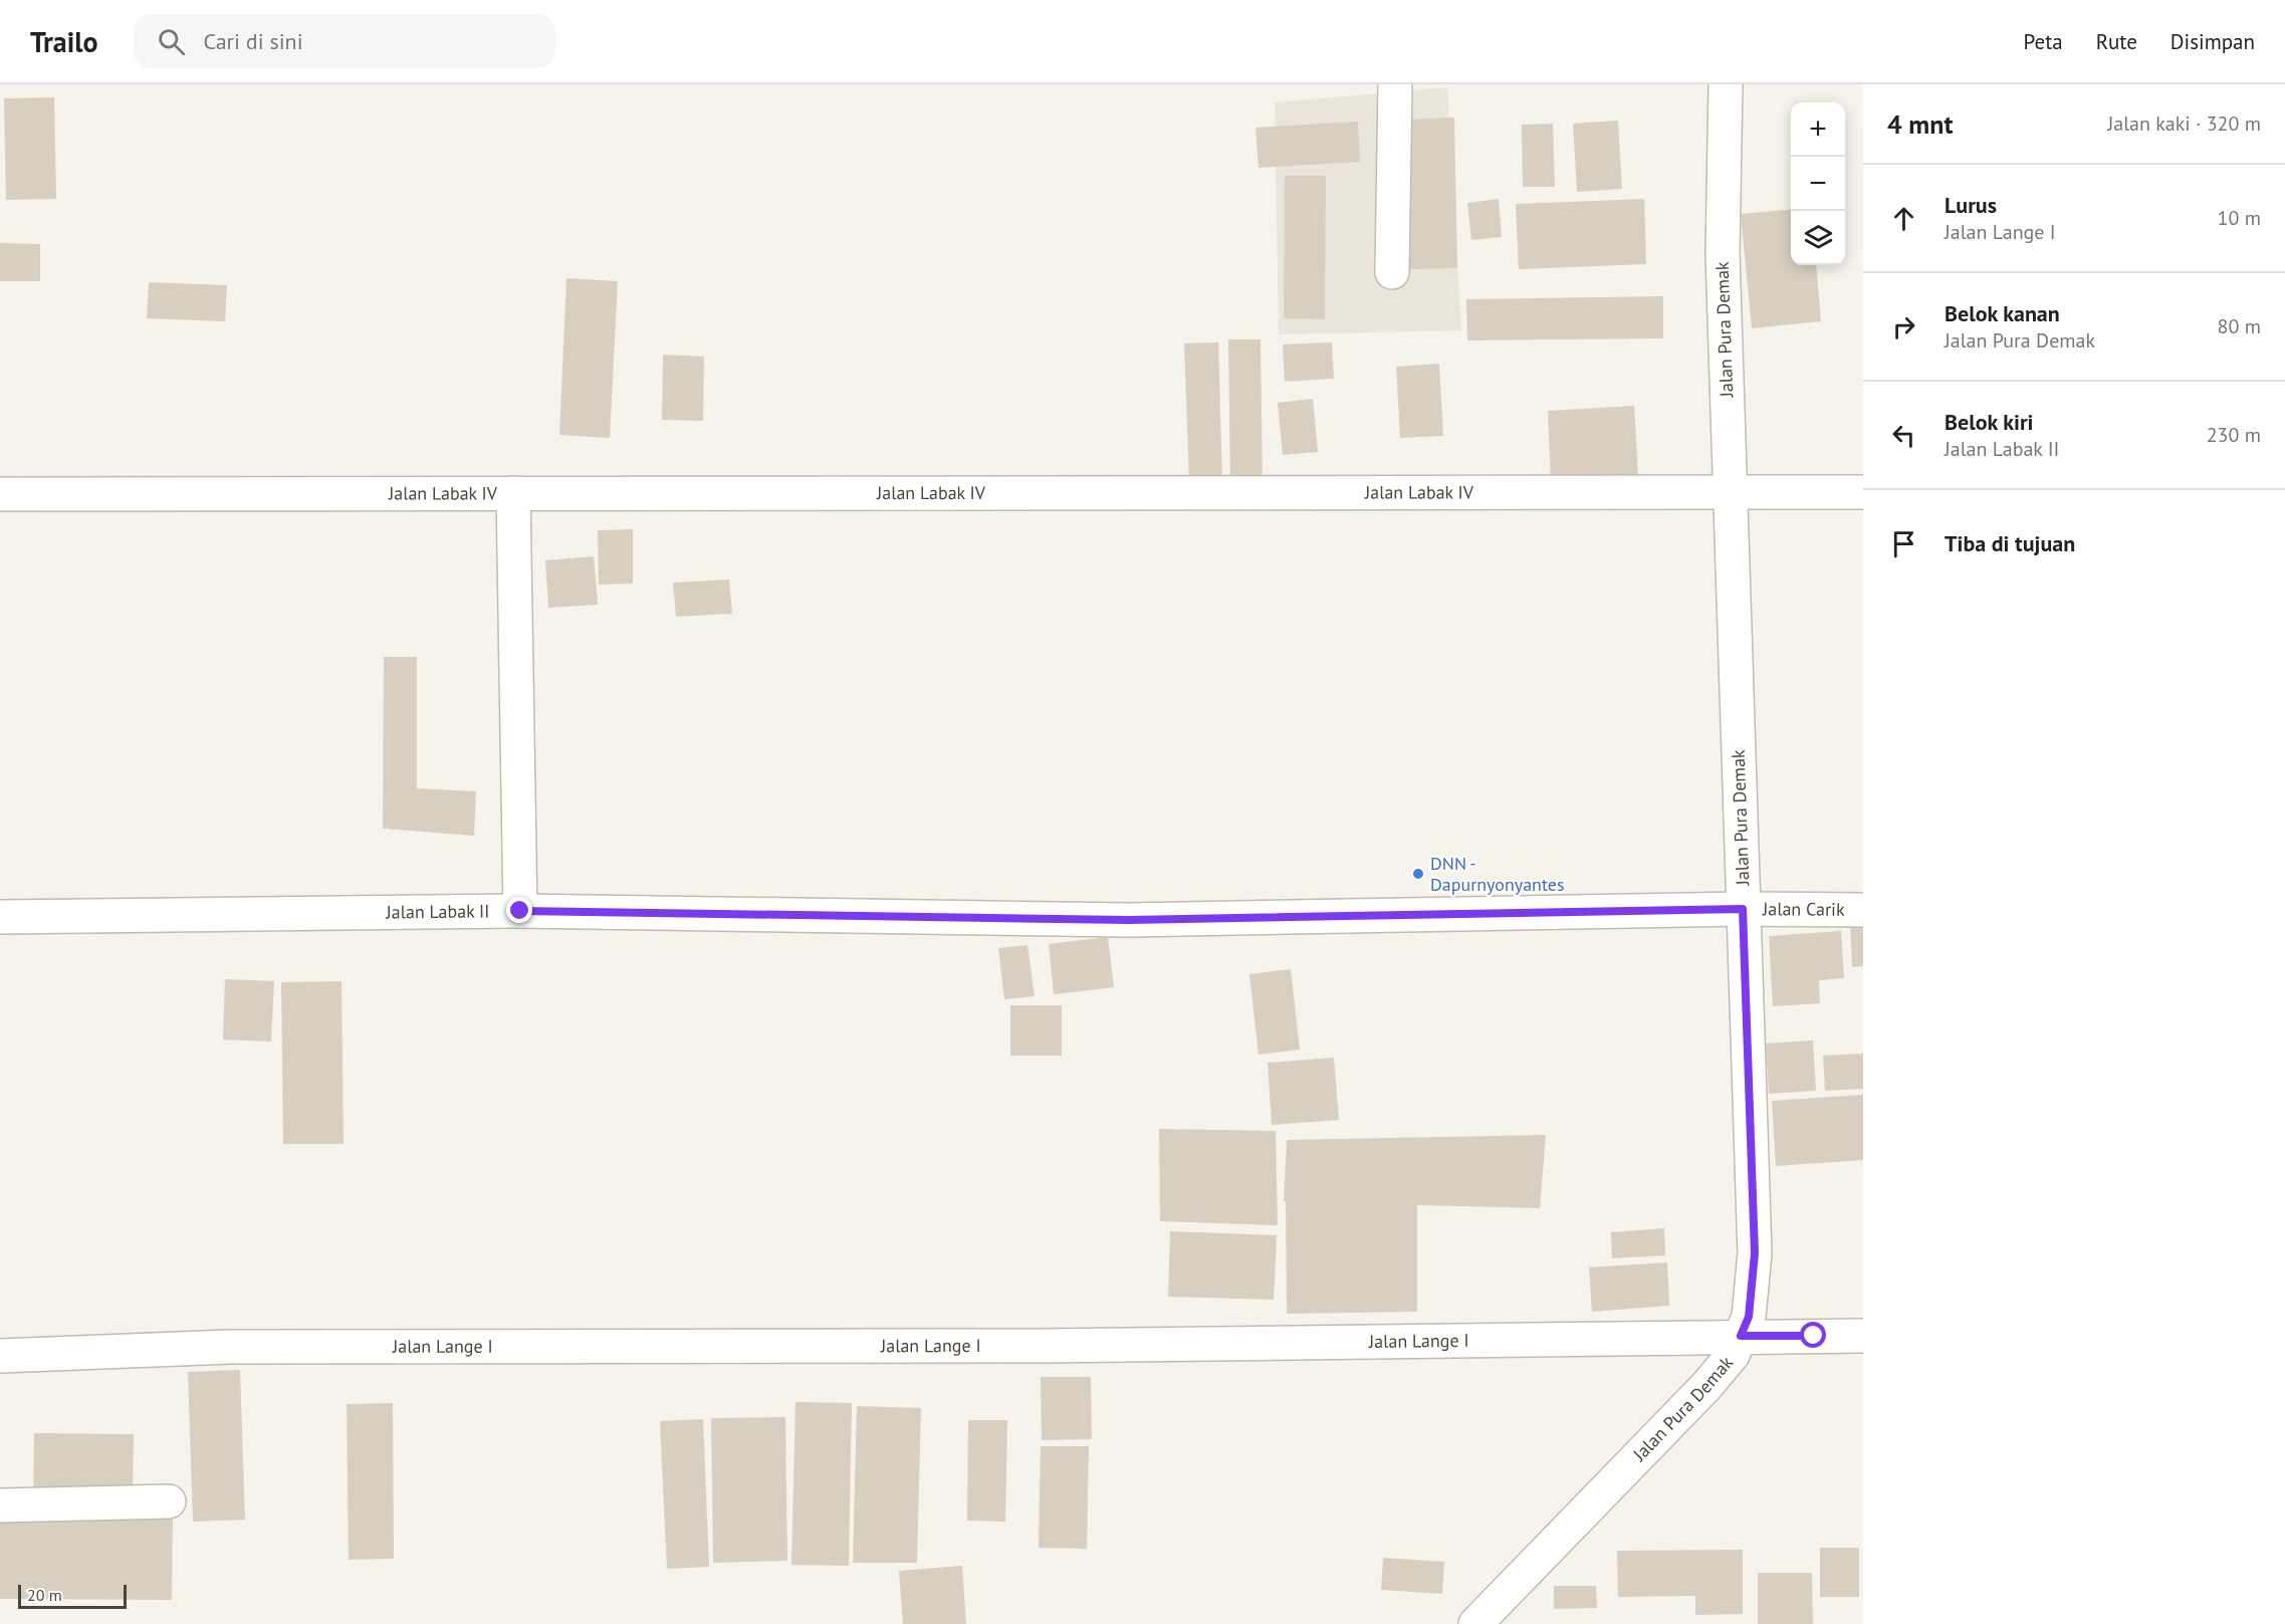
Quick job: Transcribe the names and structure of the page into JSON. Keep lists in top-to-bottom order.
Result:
{
  "streets": {
    "street": [
      "Jalan Pura Demak",
      "Jalan Labak IV",
      "Jalan Carik",
      "Jalan Labak II",
      "Jalan Lange I"
    ]
  },
  "crossings": [
    ["Jalan Pura Demak", "Jalan Labak IV"],
    ["Jalan Pura Demak", "Jalan Carik"],
    ["Jalan Pura Demak", "Jalan Labak II"],
    ["Jalan Pura Demak", "Jalan Lange I"],
    ["Jalan Carik", "Jalan Labak II"]
  ],
  "places": ["DNN - Dapurnyonyantes"],
  "scale_bar": "20 m",
  "page": {
    "header": "Trailo",
    "search": "Cari di sini",
    "nav": ["Peta", "Rute", "Disimpan"],
    "heading": ["4 mnt", "Jalan kaki · 320 m"],
    "map_buttons": ["+", "−"],
    "list": [
      ["Lurus", "Jalan Lange I", "10 m"],
      ["Belok kanan", "Jalan Pura Demak", "80 m"],
      ["Belok kiri", "Jalan Labak II", "230 m"],
      "Tiba di tujuan"
    ],
    "scale": "20 m"
  }
}
